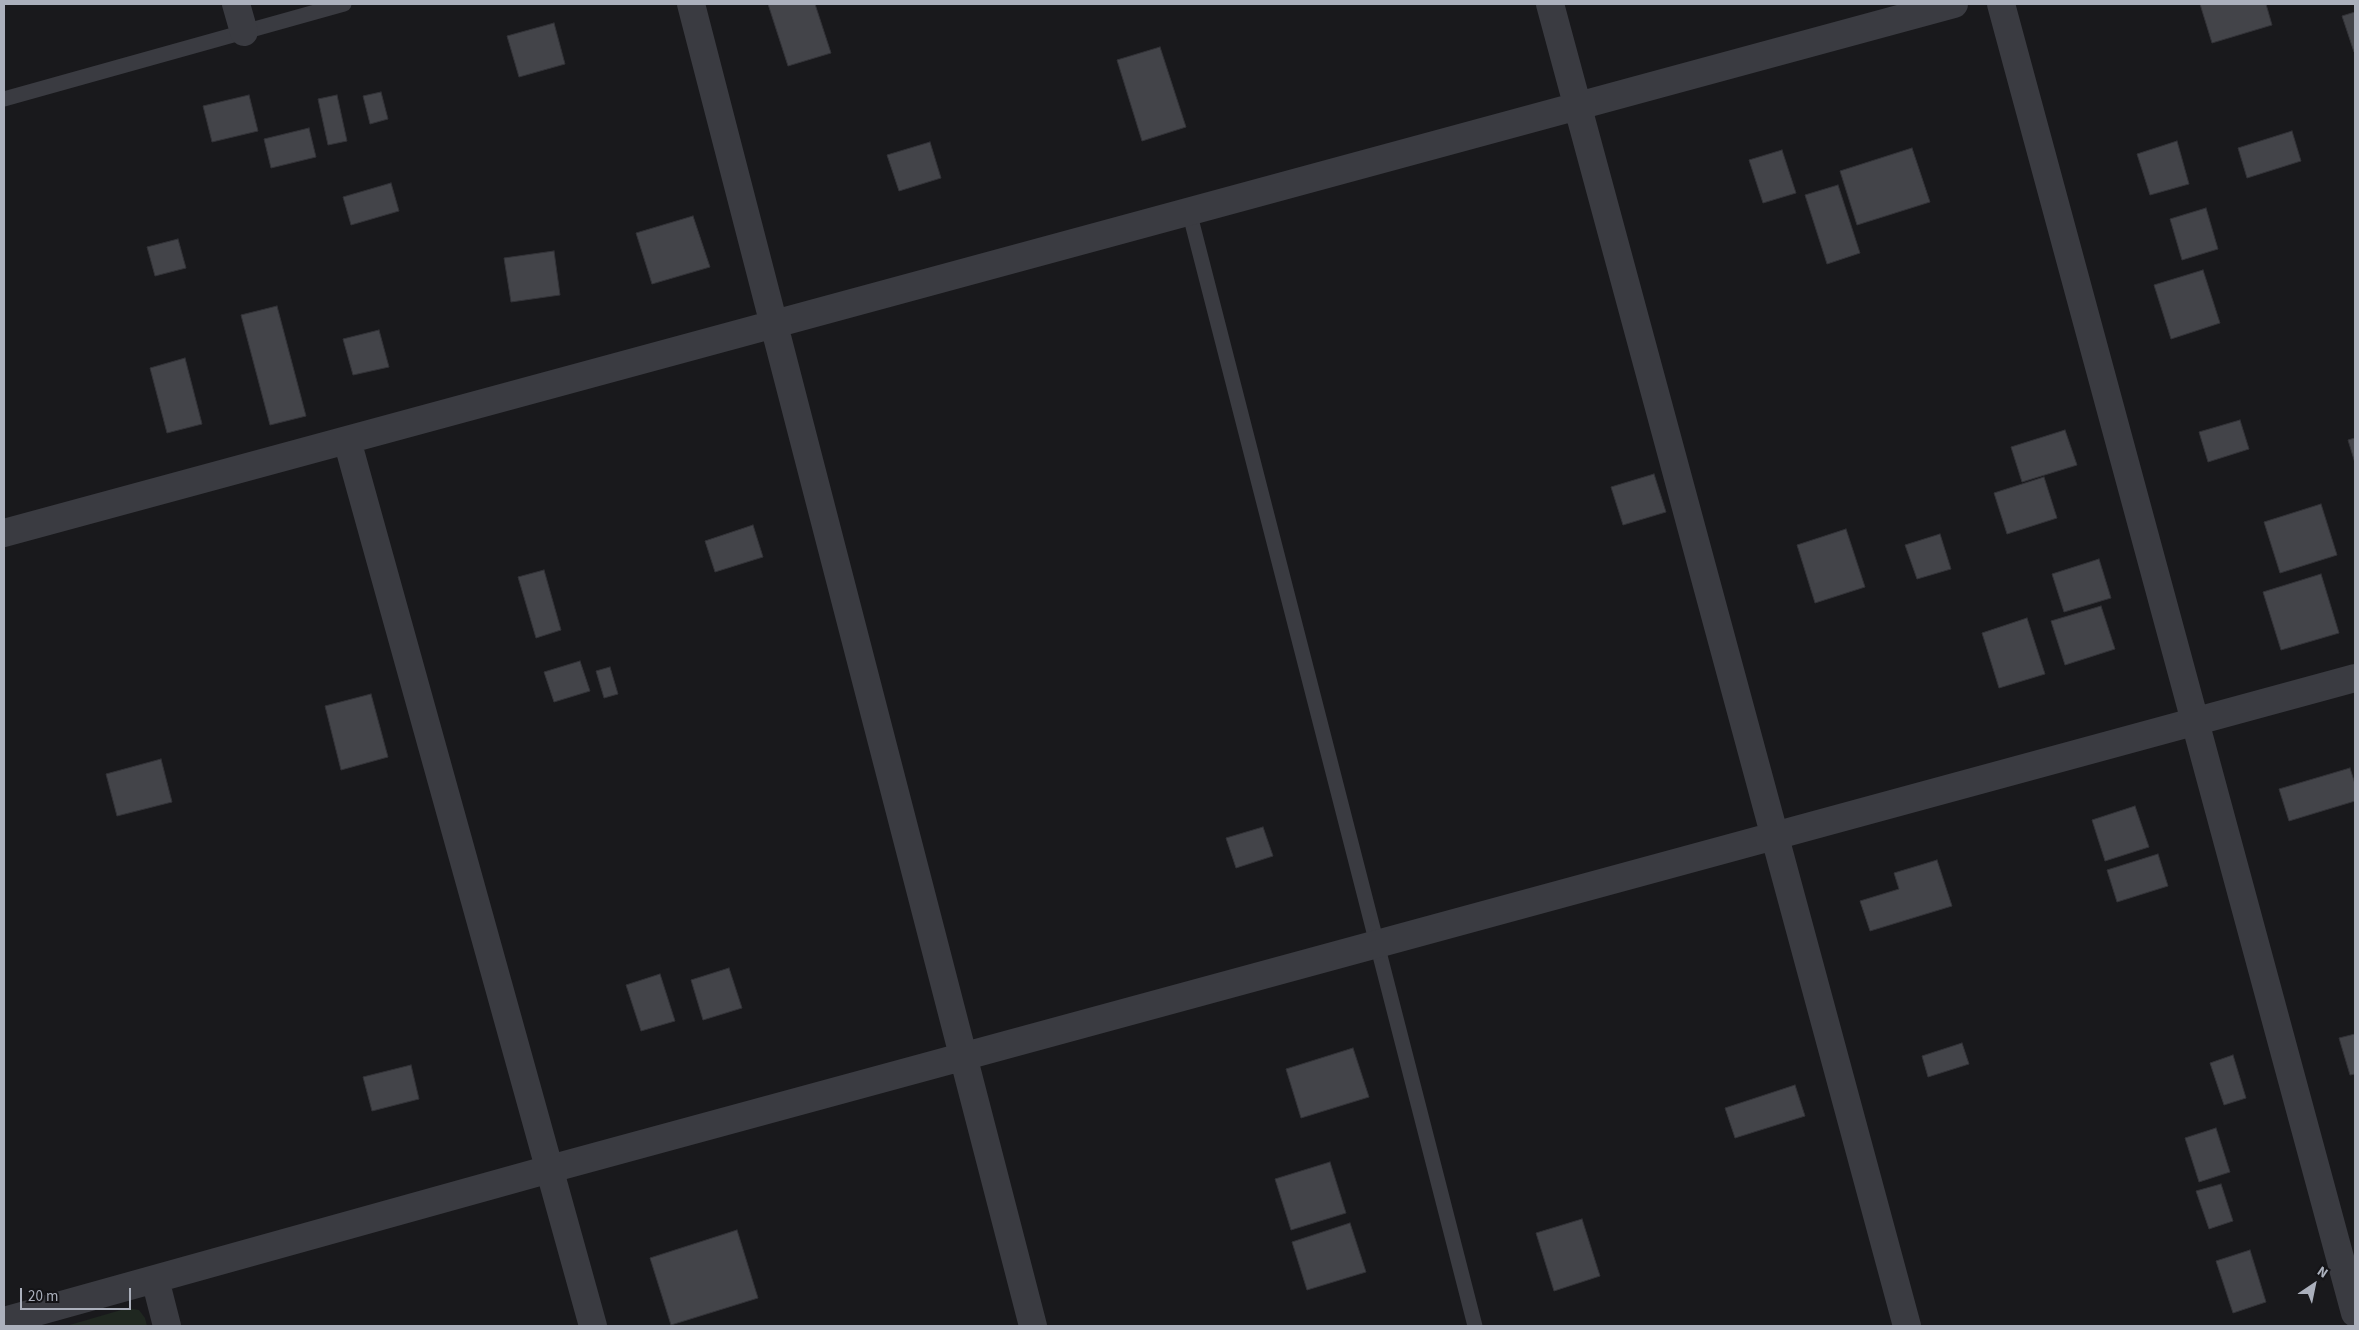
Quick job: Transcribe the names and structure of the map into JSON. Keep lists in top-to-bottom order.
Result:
{
  "scale_bar": "20 m",
  "north": "top right"
}
